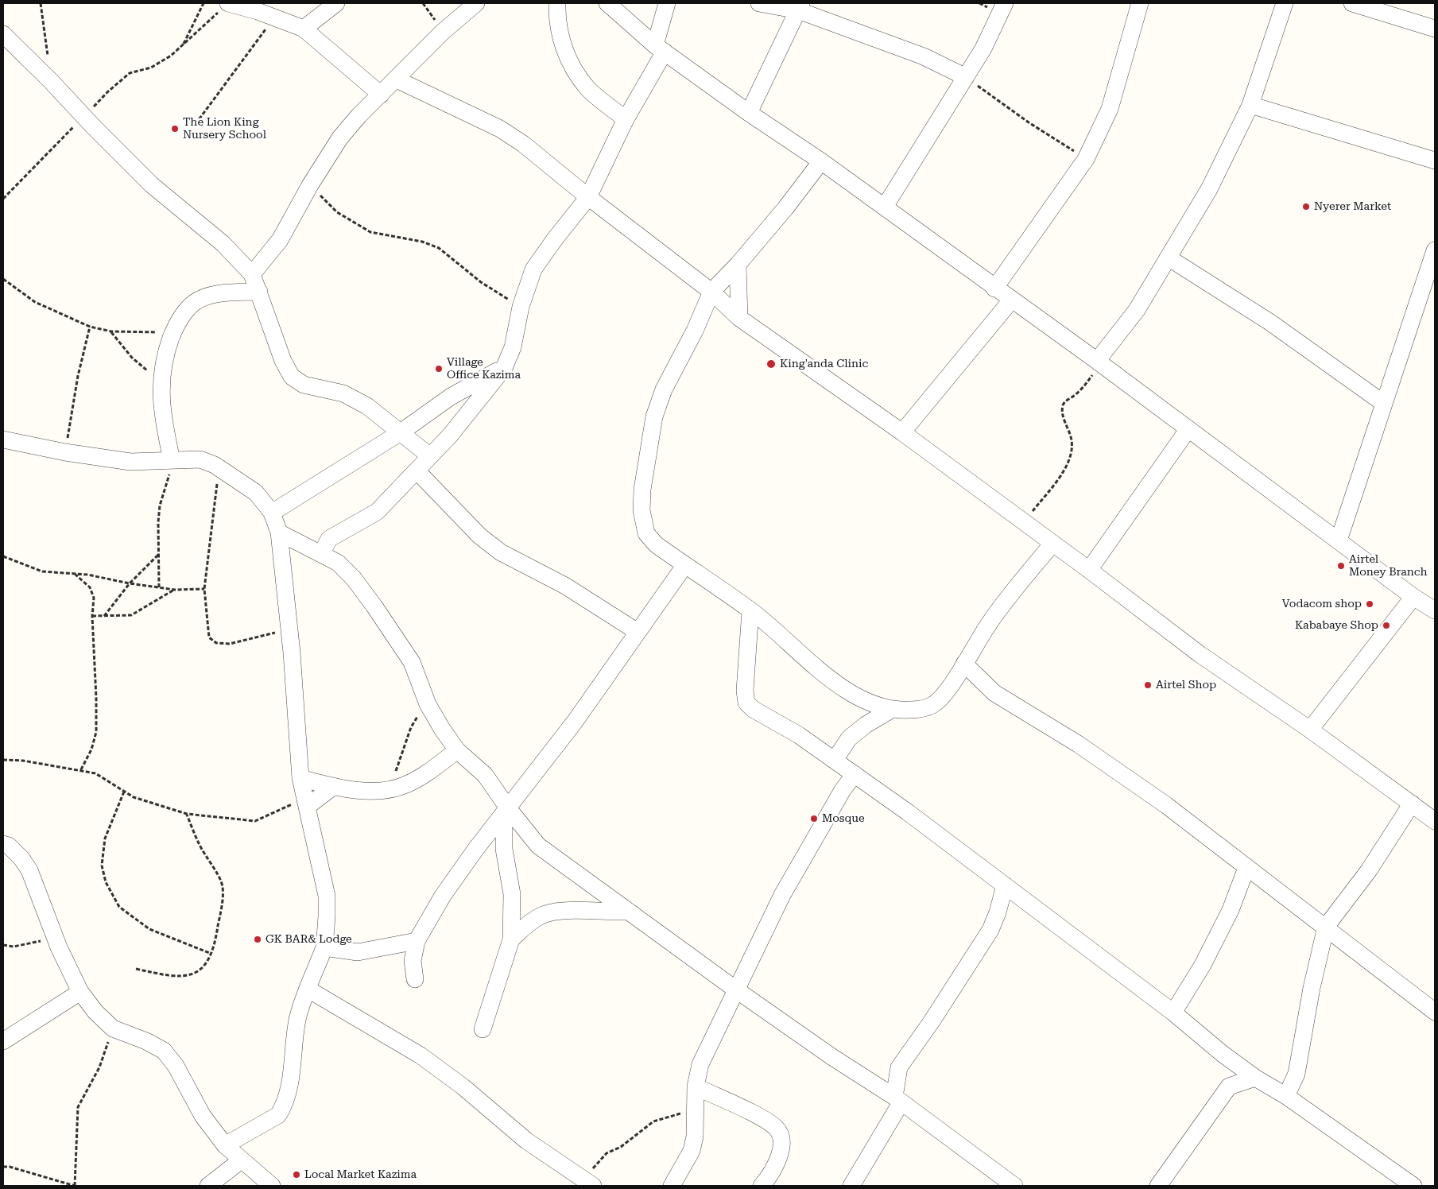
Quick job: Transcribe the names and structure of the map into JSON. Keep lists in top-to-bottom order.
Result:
{
  "places": [
    "The Lion King Nursery School",
    "Nyerer Market",
    "King'anda Clinic",
    "Village Office Kazima",
    "Airtel Money Branch",
    "Vodacom shop",
    "Kababaye Shop",
    "Airtel Shop",
    "Mosque",
    "GK BAR& Lodge",
    "Local Market Kazima"
  ]
}
